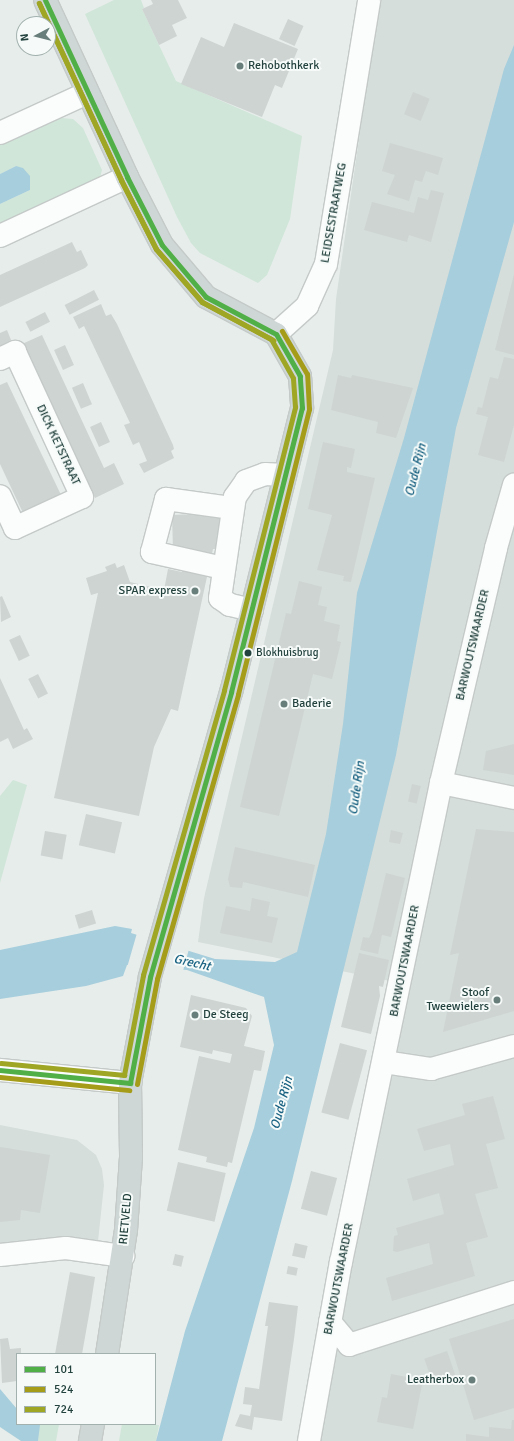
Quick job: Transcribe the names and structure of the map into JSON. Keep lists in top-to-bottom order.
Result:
{
  "streets": {
    "main road": ["RIETVELD"],
    "street": ["LEIDSESTRAATWEG", "DICK KETSTRAAT", "BARWOUTSWAARDER"]
  },
  "water": ["Oude Rijn", "Grecht"],
  "places": [
    "Rehobothkerk",
    "SPAR express",
    "Blokhuisbrug",
    "Baderie",
    "Stoof Tweewielers",
    "De Steeg",
    "Leatherbox"
  ],
  "lines": ["transit line 101", "transit line 524", "transit line 724"],
  "legend": ["101", "524", "724"],
  "north": "left"
}
